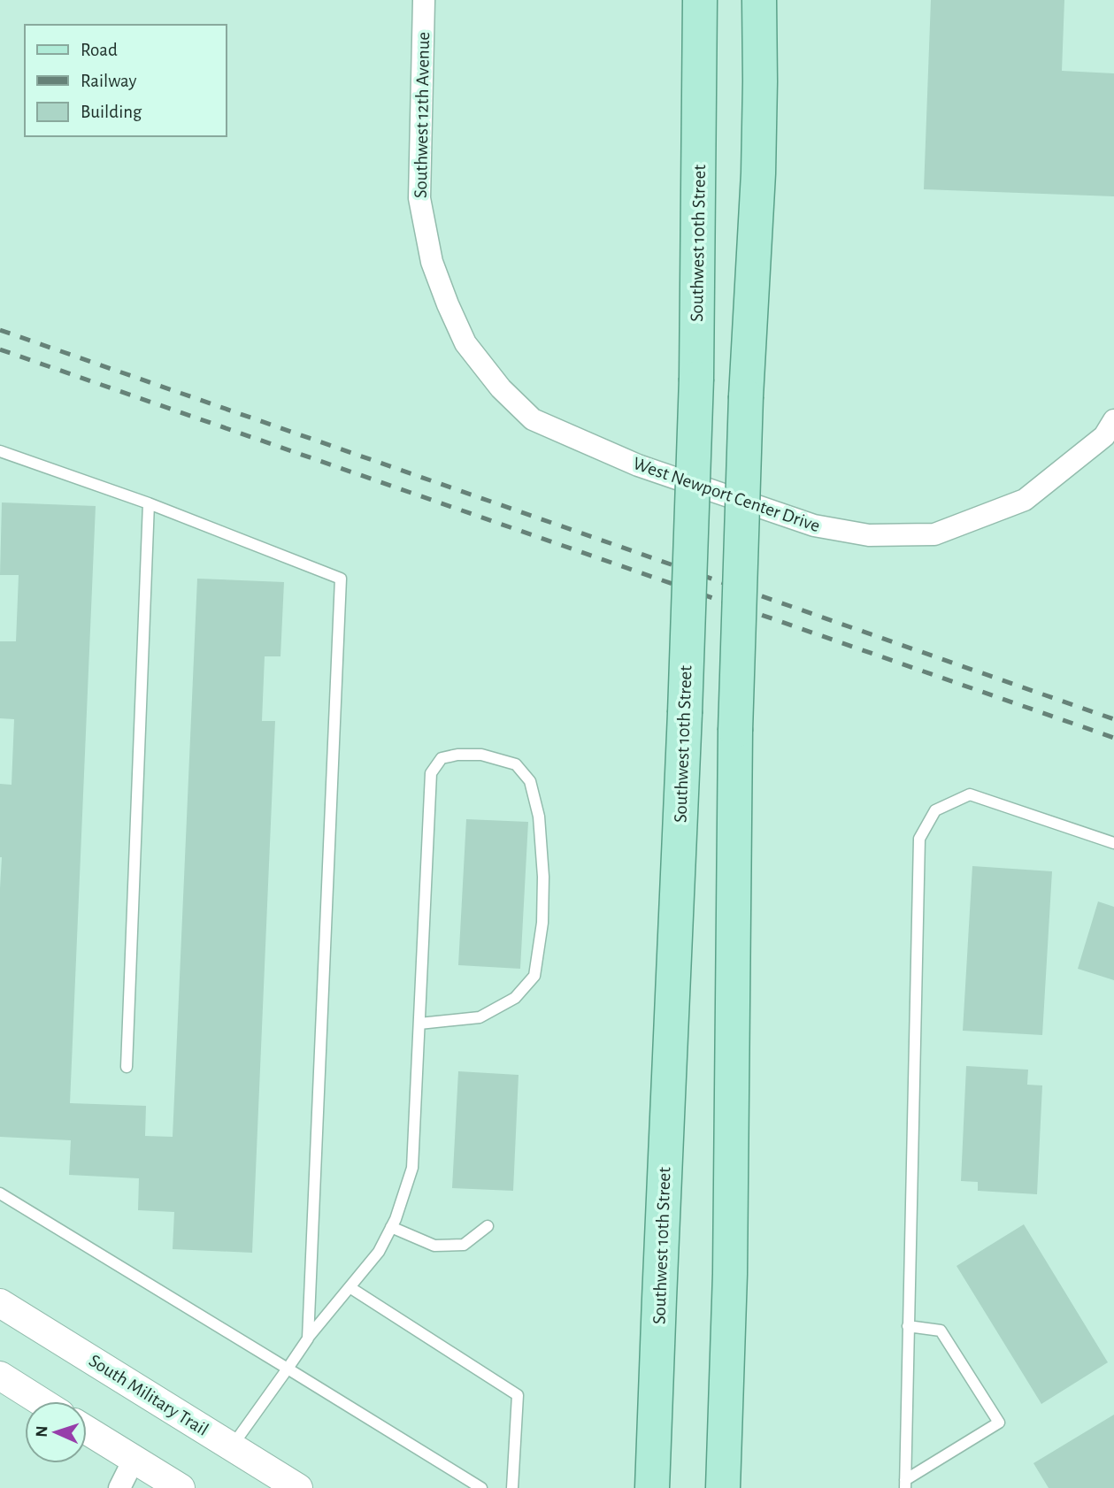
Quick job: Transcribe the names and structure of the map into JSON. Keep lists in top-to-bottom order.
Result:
{
  "streets": {
    "main road": ["Southwest 10th Street"],
    "street": ["Southwest 12th Avenue", "West Newport Center Drive", "South Military Trail"]
  },
  "crossings": [
    ["Southwest 12th Avenue", "West Newport Center Drive"]
  ],
  "legend": ["Road", "Railway", "Building"],
  "north": "left"
}
